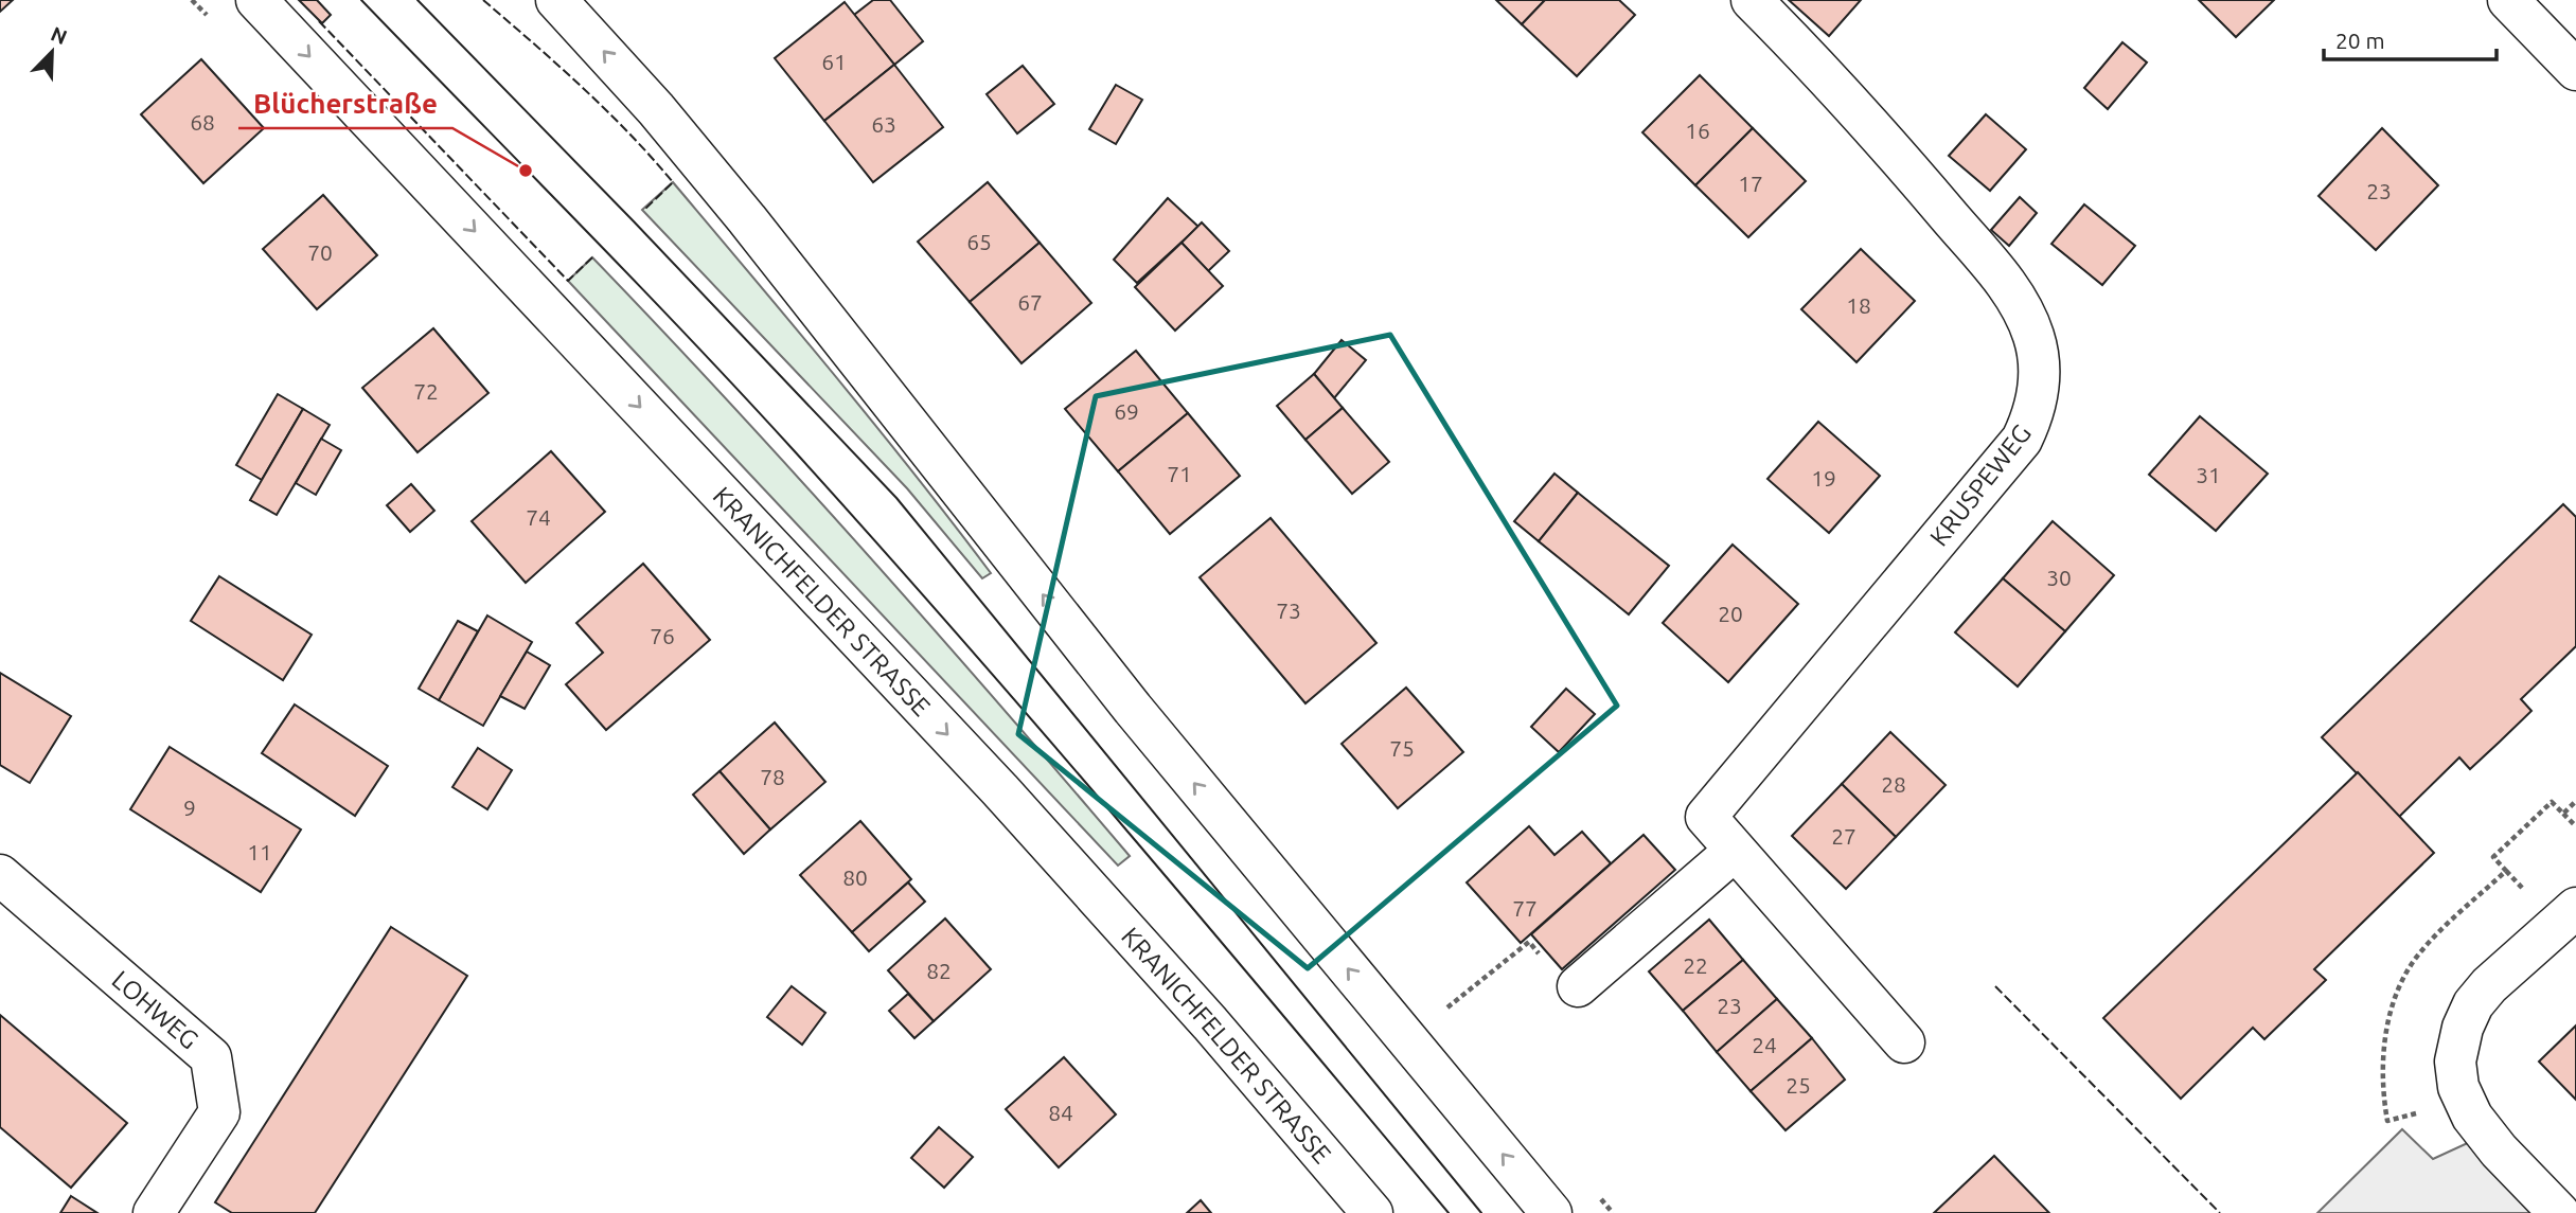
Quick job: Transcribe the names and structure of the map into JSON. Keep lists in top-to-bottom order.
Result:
{
  "streets": {
    "main road": ["KRUSPEWEG", "KRANICHFELDER STRASSE", "LOHWEG"]
  },
  "places": ["Blücherstraße"],
  "house_numbers": [
    "61",
    "68",
    "63",
    "16",
    "17",
    "23",
    "65",
    "70",
    "67",
    "18",
    "72",
    "69",
    "71",
    "31",
    "19",
    "74",
    "30",
    "73",
    "20",
    "76",
    "75",
    "78",
    "28",
    "9",
    "27",
    "11",
    "80",
    "77",
    "22",
    "82",
    "23",
    "24",
    "25",
    "84"
  ],
  "scale_bar": "20 m",
  "north": "top right"
}
